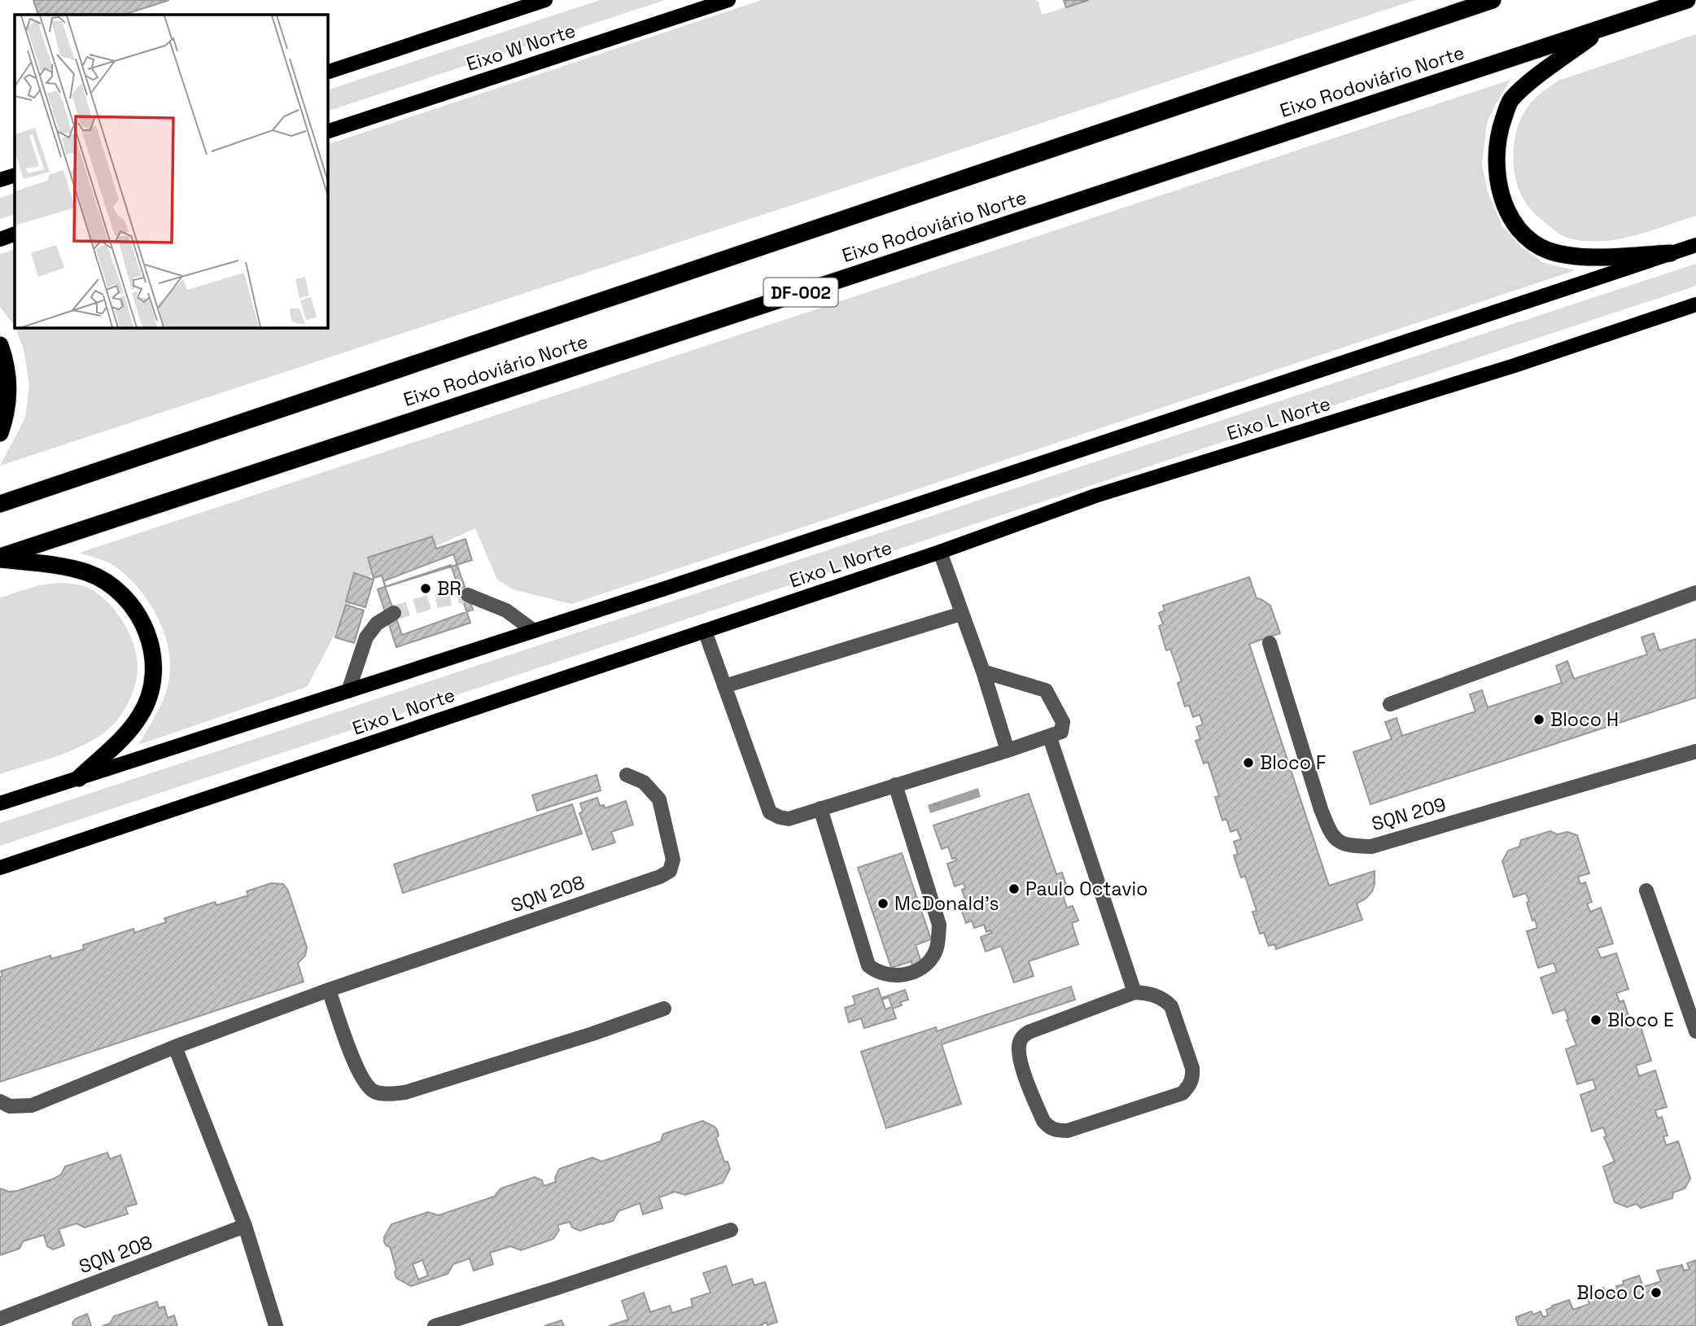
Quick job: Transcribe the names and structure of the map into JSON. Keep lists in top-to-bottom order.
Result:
{
  "streets": {
    "highway": ["Eixo Rodoviário Norte", "DF-002"],
    "main road": ["Eixo W Norte", "Eixo L Norte"],
    "street": ["SQN 209", "SQN 208"]
  },
  "places": [
    "BR",
    "Bloco H",
    "Bloco F",
    "Paulo Octavio",
    "McDonald's",
    "Bloco E",
    "Bloco C"
  ]
}
